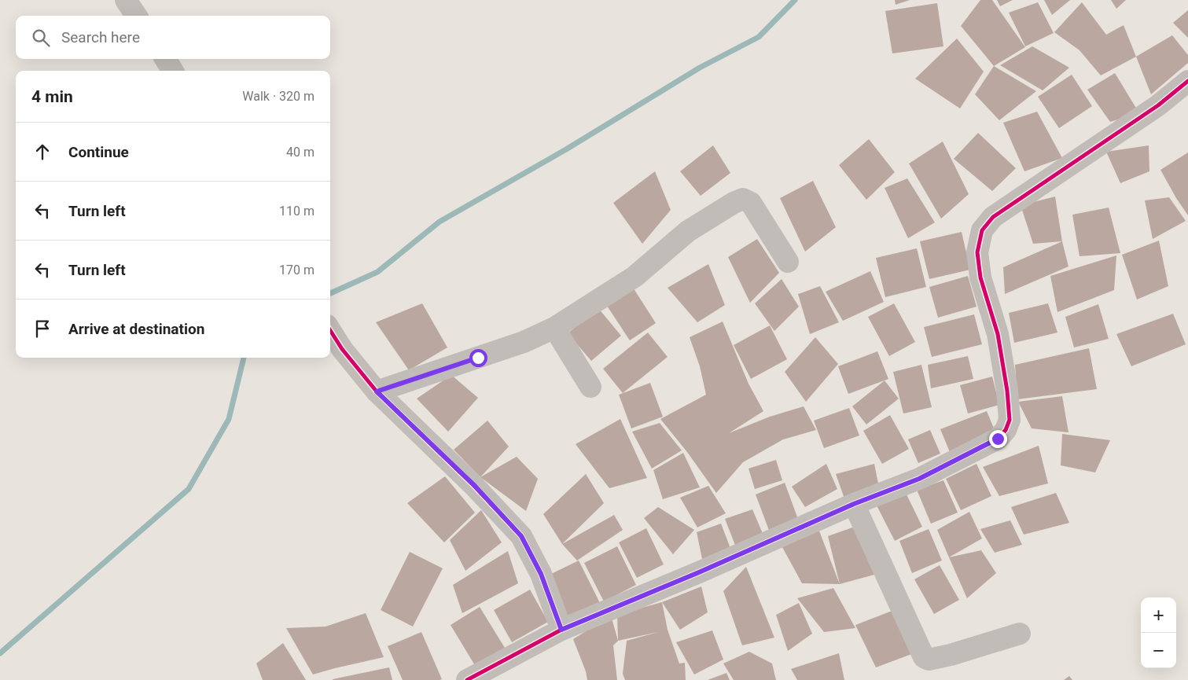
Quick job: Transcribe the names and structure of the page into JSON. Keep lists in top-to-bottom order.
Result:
{
  "page": {
    "search": "Search here",
    "heading": ["4 min", "Walk · 320 m"],
    "list": [
      ["Continue", "40 m"],
      ["Turn left", "110 m"],
      ["Turn left", "170 m"],
      "Arrive at destination"
    ],
    "map_buttons": ["+", "−"]
  }
}
